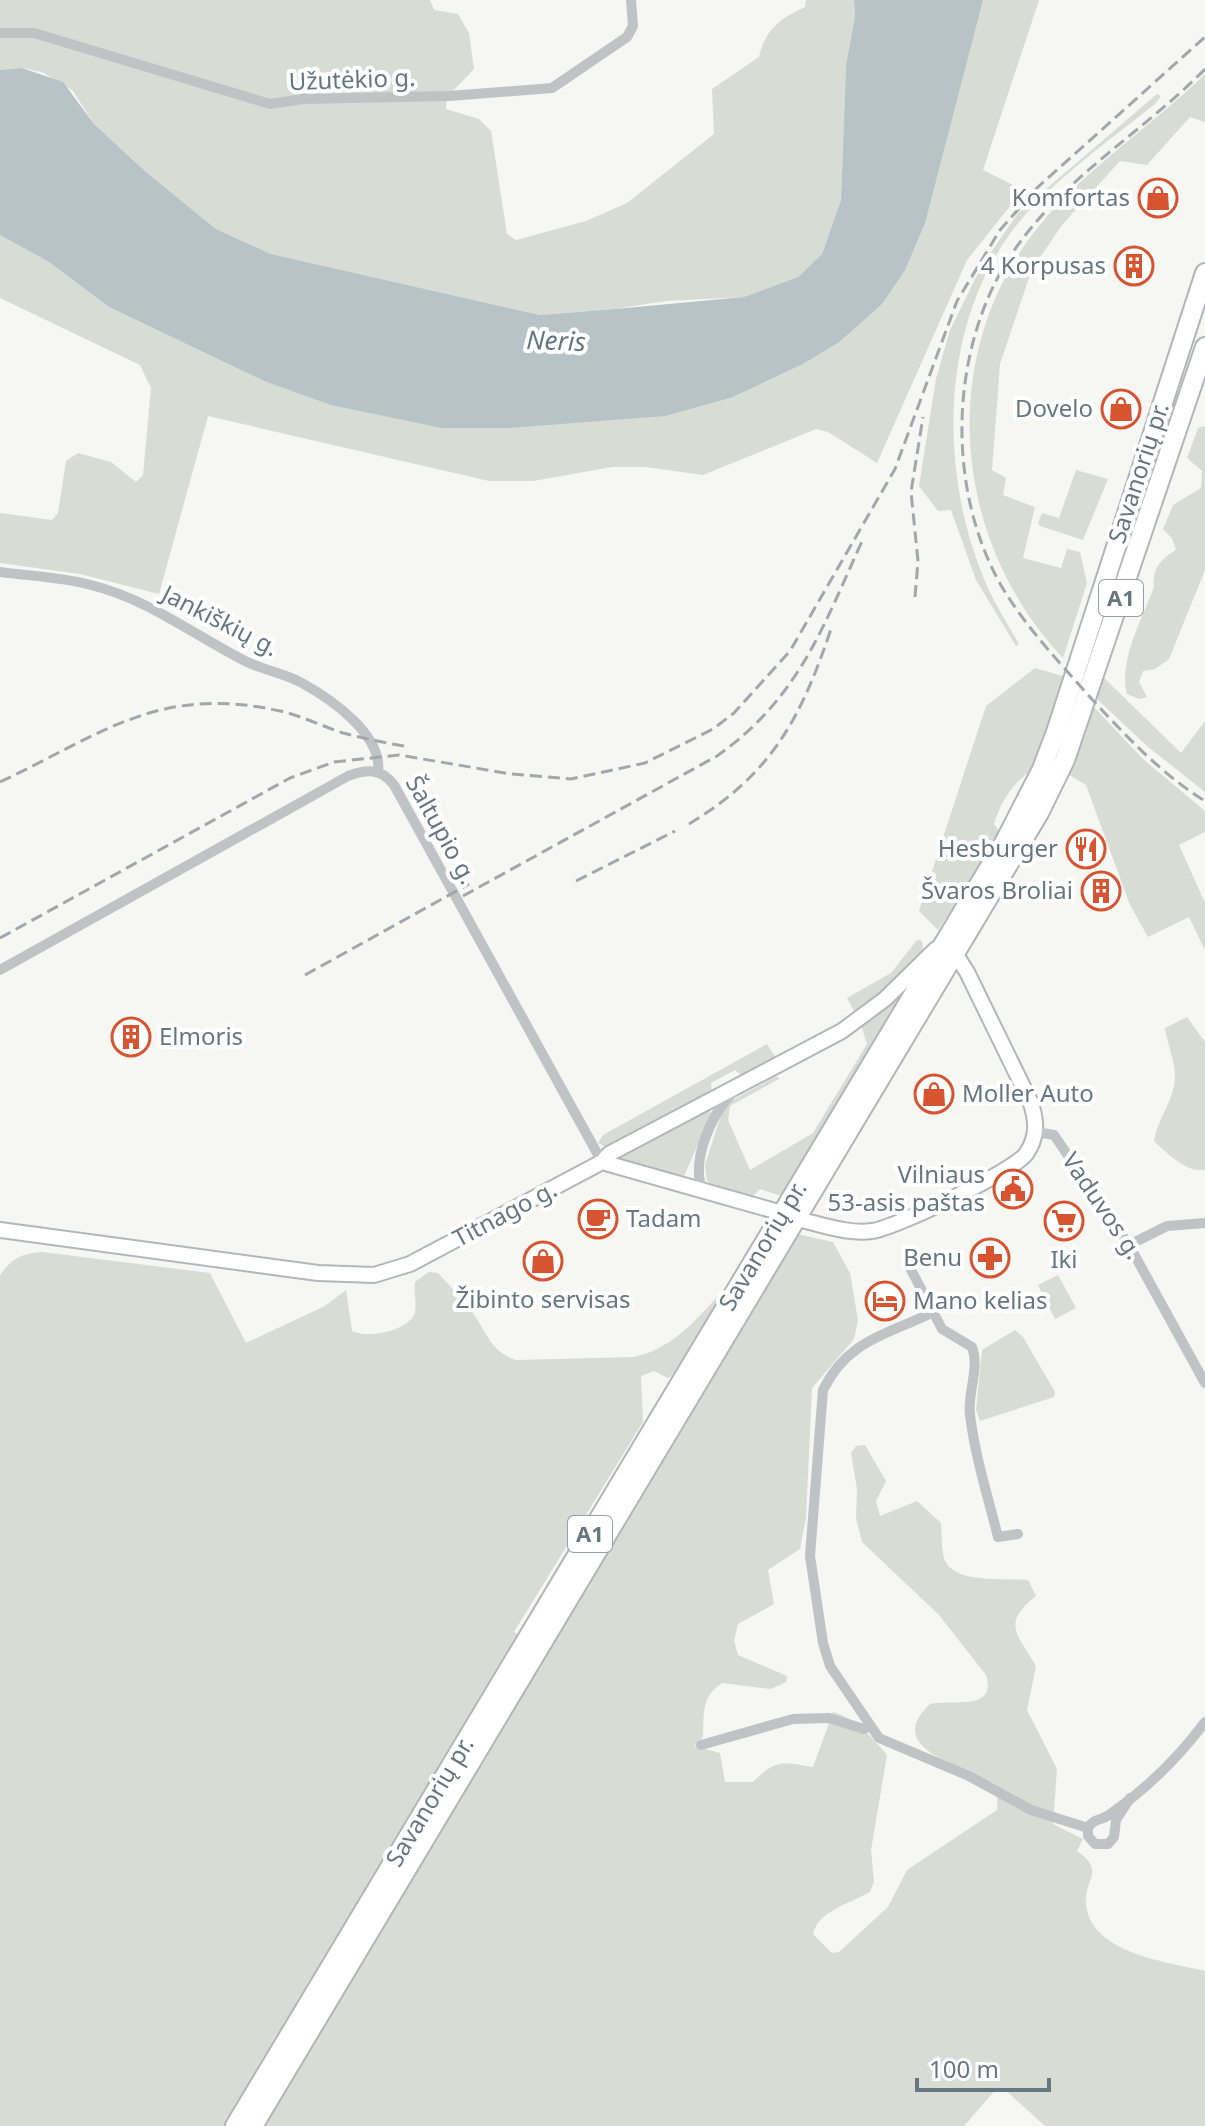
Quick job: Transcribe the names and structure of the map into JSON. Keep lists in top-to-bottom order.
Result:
{
  "streets": {
    "highway": ["Savanorių pr.", "A1"],
    "street": [
      "Užutėkio g.",
      "Jankiškių g.",
      "Šaltupio g.",
      "Vaduvos g.",
      "Titnago g."
    ]
  },
  "crossings": [
    ["Savanorių pr.", "Titnago g."],
    ["Jankiškių g.", "Šaltupio g."],
    ["Šaltupio g.", "Titnago g."]
  ],
  "water": ["Neris"],
  "places": {
    "shop": [
      "Komfortas",
      "Dovelo",
      "Moller Auto",
      "Žibinto servisas"
    ],
    "building": ["4 Korpusas", "Švaros Broliai", "Elmoris"],
    "restaurant": ["Hesburger"],
    "public building": ["Vilniaus 53-asis paštas"],
    "cafe": ["Tadam"],
    "supermarket": ["Iki"],
    "pharmacy": ["Benu"],
    "hotel": ["Mano kelias"]
  },
  "scale_bar": "100 m"
}
